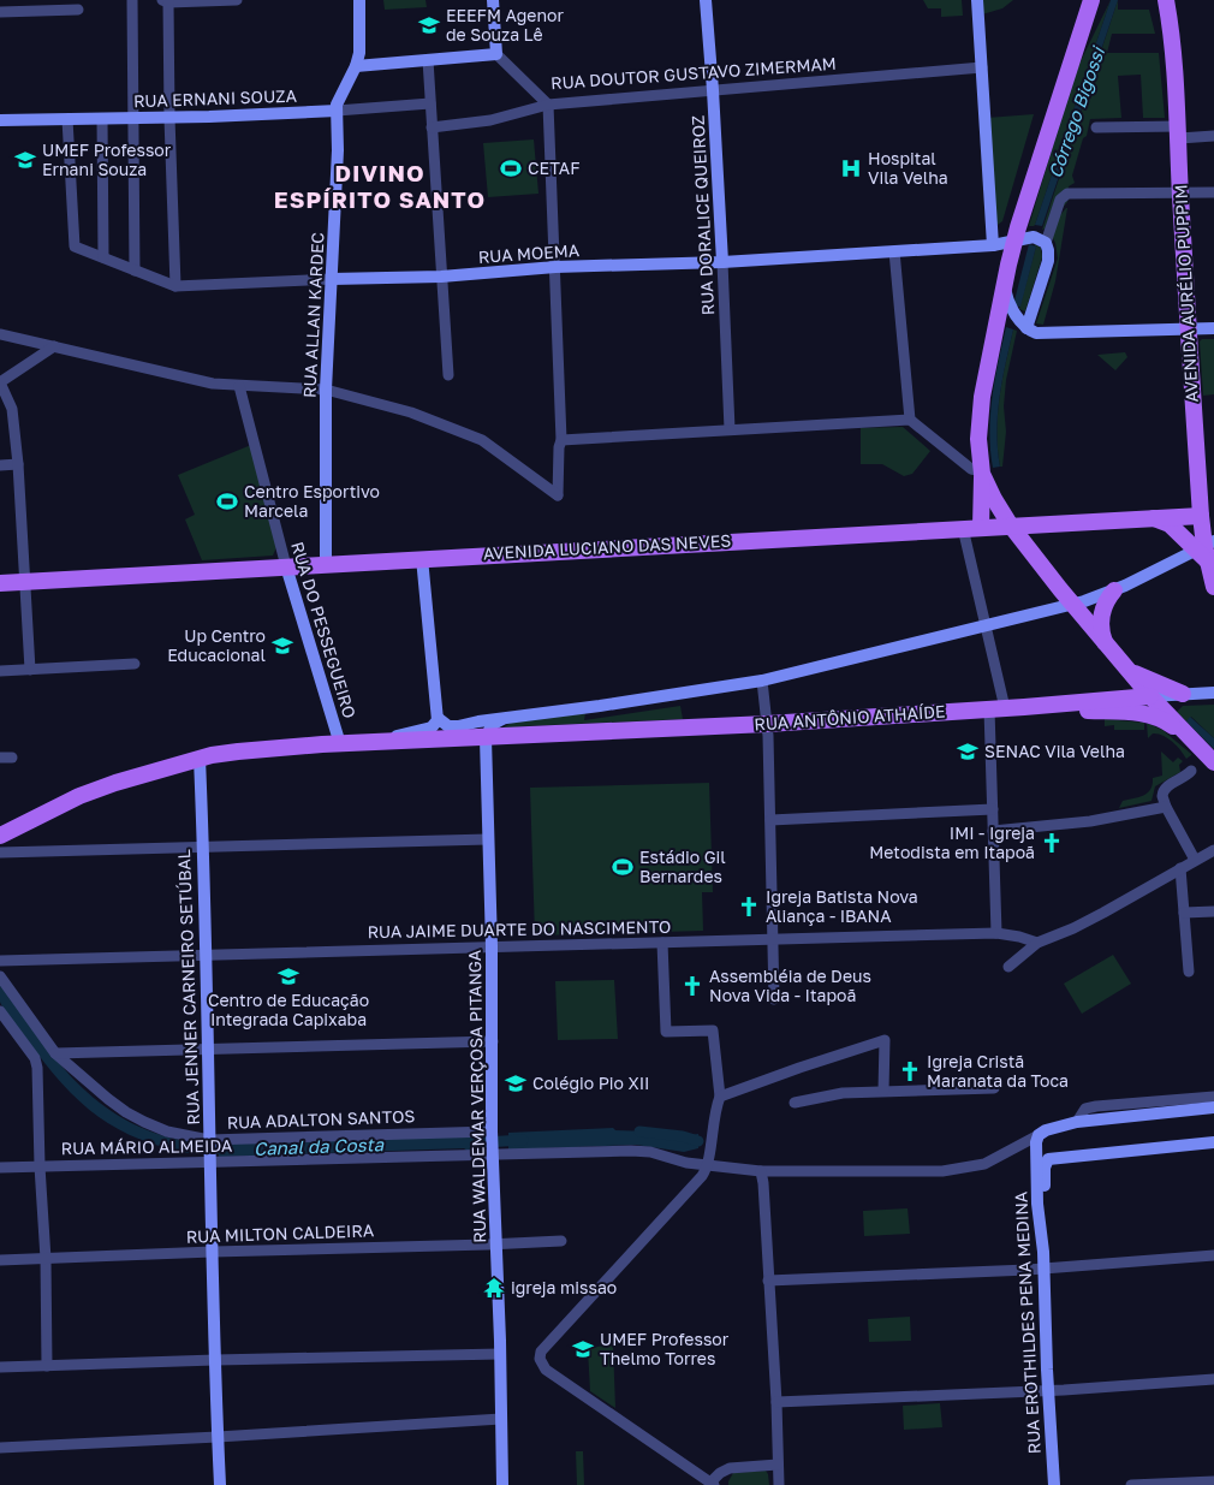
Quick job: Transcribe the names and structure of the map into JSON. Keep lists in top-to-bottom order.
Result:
{
  "streets": {
    "main road": ["AVENIDA AURÉLIO PUPPIM", "AVENIDA LUCIANO DAS NEVES", "RUA ANTÔNIO ATHAÍDE"],
    "street": [
      "RUA DOUTOR GUSTAVO ZIMERMAM",
      "RUA ERNANI SOUZA",
      "RUA DORALICE QUEIROZ",
      "RUA MOEMA",
      "RUA ALLAN KARDEC",
      "RUA DO PESSEGUEIRO",
      "RUA JAIME DUARTE DO NASCIMENTO",
      "RUA JENNER CARNEIRO SETÚBAL",
      "RUA WALDEMAR VERÇOSA PITANGA",
      "RUA ADALTON SANTOS",
      "RUA MÁRIO ALMEIDA",
      "RUA MILTON CALDEIRA",
      "RUA EROTHILDES PENA MEDINA"
    ]
  },
  "crossings": [
    ["RUA DOUTOR GUSTAVO ZIMERMAM", "RUA DORALICE QUEIROZ"],
    ["RUA ERNANI SOUZA", "RUA MOEMA"],
    ["RUA ERNANI SOUZA", "RUA ALLAN KARDEC"],
    ["RUA DORALICE QUEIROZ", "RUA MOEMA"],
    ["RUA MOEMA", "RUA ALLAN KARDEC"],
    ["AVENIDA AURÉLIO PUPPIM", "AVENIDA LUCIANO DAS NEVES"],
    ["RUA ALLAN KARDEC", "AVENIDA LUCIANO DAS NEVES"],
    ["AVENIDA LUCIANO DAS NEVES", "RUA DO PESSEGUEIRO"],
    ["RUA DO PESSEGUEIRO", "RUA ANTÔNIO ATHAÍDE"],
    ["RUA ANTÔNIO ATHAÍDE", "RUA JENNER CARNEIRO SETÚBAL"],
    ["RUA ANTÔNIO ATHAÍDE", "RUA WALDEMAR VERÇOSA PITANGA"],
    ["RUA JAIME DUARTE DO NASCIMENTO", "RUA JENNER CARNEIRO SETÚBAL"],
    ["RUA JAIME DUARTE DO NASCIMENTO", "RUA WALDEMAR VERÇOSA PITANGA"],
    ["RUA JENNER CARNEIRO SETÚBAL", "RUA ADALTON SANTOS"],
    ["RUA JENNER CARNEIRO SETÚBAL", "RUA MÁRIO ALMEIDA"],
    ["RUA JENNER CARNEIRO SETÚBAL", "RUA MILTON CALDEIRA"],
    ["RUA WALDEMAR VERÇOSA PITANGA", "RUA ADALTON SANTOS"],
    ["RUA WALDEMAR VERÇOSA PITANGA", "RUA MÁRIO ALMEIDA"],
    ["RUA WALDEMAR VERÇOSA PITANGA", "RUA MILTON CALDEIRA"],
    ["RUA MÁRIO ALMEIDA", "RUA EROTHILDES PENA MEDINA"]
  ],
  "districts": ["DIVINO ESPÍRITO SANTO"],
  "water": ["Córrego Bigossi", "Canal da Costa"],
  "places": {
    "school or university": [
      "EEEFM Agenor de Souza Lê",
      "UMEF Professor Ernani Souza",
      "Up Centro Educacional",
      "SENAC Vila Velha",
      "Centro de Educação Integrada Capixaba",
      "Colégio Pio XII",
      "UMEF Professor Thelmo Torres"
    ],
    "sports": ["CETAF", "Centro Esportivo Marcela", "Estádio Gil Bernardes"],
    "hospital": ["Hospital Vila Velha"],
    "church": [
      "IMI - Igreja Metodista em Itapoã",
      "Igreja Batista Nova Aliança - IBANA",
      "Assembléia de Deus Nova Vida - Itapoã",
      "Igreja Cristã Maranata da Toca"
    ],
    "temple": ["igreja missao"]
  }
}
